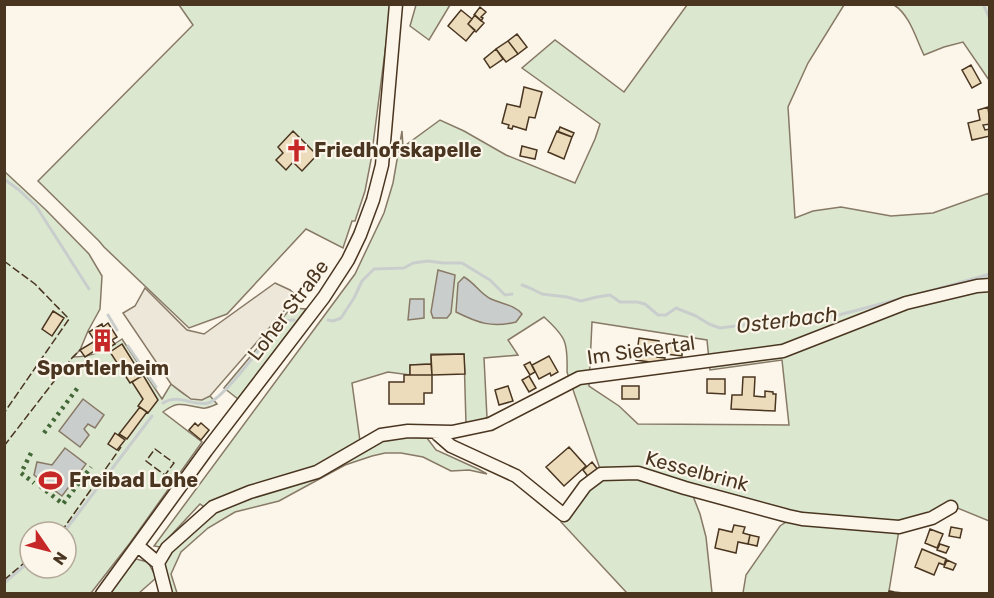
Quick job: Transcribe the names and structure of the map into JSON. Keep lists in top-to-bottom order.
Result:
{
  "streets": {
    "street": ["Loher Straße", "Im Siekertal", "Kesselbrink"]
  },
  "crossings": [
    ["Im Siekertal", "Kesselbrink"]
  ],
  "water": ["Osterbach"],
  "places": {
    "church": ["Friedhofskapelle"],
    "building": ["Sportlerheim"],
    "sports": ["Freibad Lohe"]
  },
  "north": "bottom right"
}
